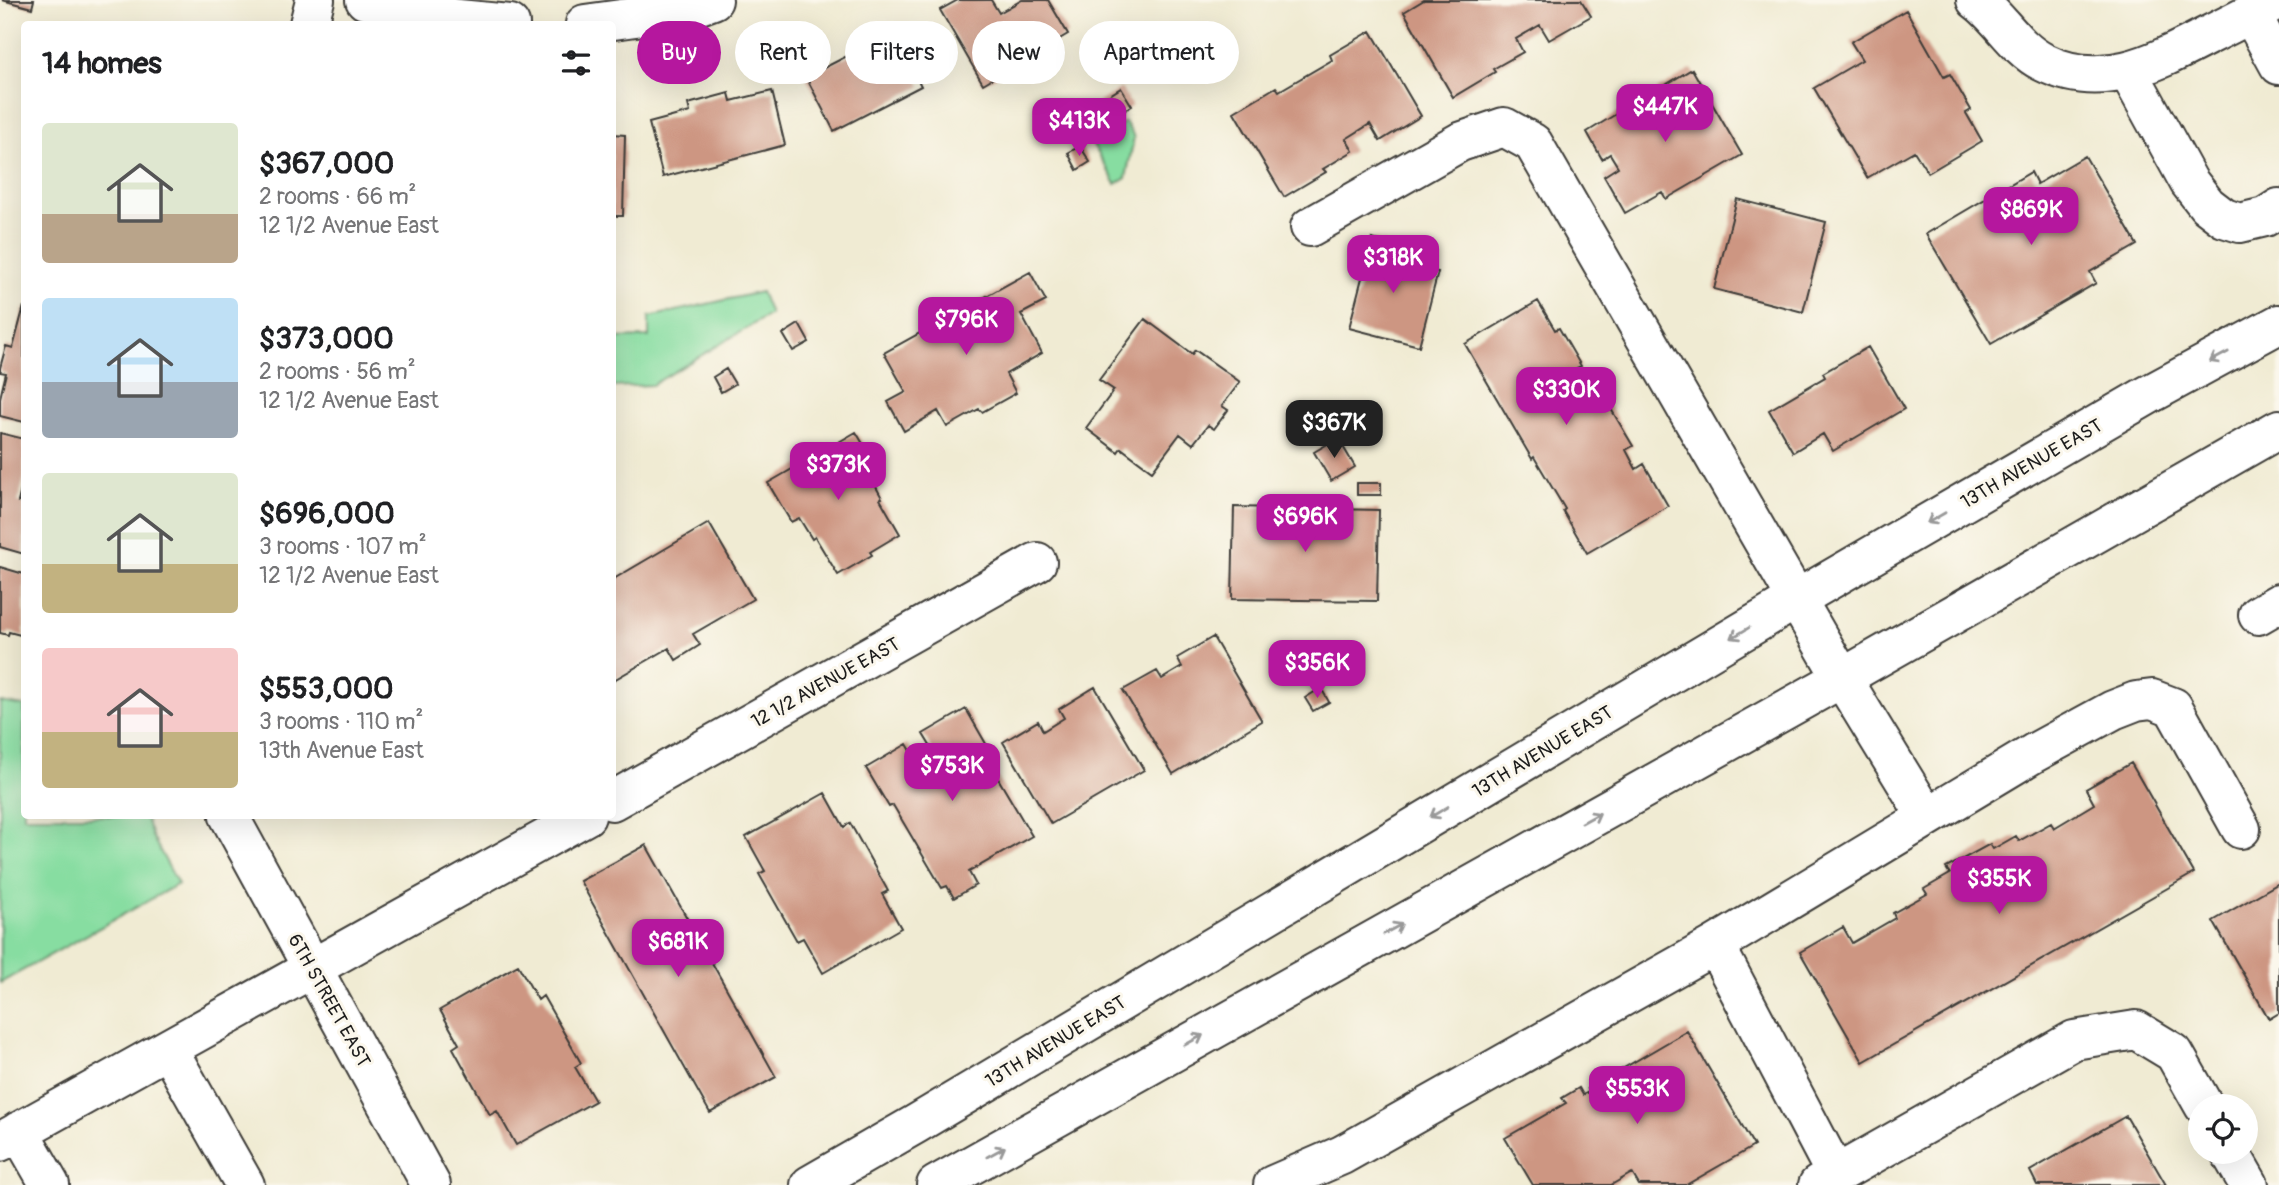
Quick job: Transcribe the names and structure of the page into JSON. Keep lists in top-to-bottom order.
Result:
{
  "streets": {
    "main road": ["13TH AVENUE EAST", "12 1/2 AVENUE EAST", "6TH STREET EAST"]
  },
  "page": {
    "chip": [
      "Buy",
      "Rent",
      "Filters",
      "New",
      "Apartment"
    ],
    "heading": "14 homes",
    "price": [
      "$447K",
      "$413K",
      "$869K",
      "$318K",
      "$796K",
      "$330K",
      "$367K",
      "$373K",
      "$696K",
      "$356K",
      "$753K",
      "$355K",
      "$681K",
      "$553K"
    ],
    "list": [
      {
        "name": "$367,000",
        "note": "2 rooms · 66 m² · 12 1/2 Avenue East"
      },
      {
        "name": "$373,000",
        "note": "2 rooms · 56 m² · 12 1/2 Avenue East"
      },
      {
        "name": "$696,000",
        "note": "3 rooms · 107 m² · 12 1/2 Avenue East"
      },
      {
        "name": "$553,000",
        "note": "3 rooms · 110 m² · 13th Avenue East"
      }
    ]
  }
}
